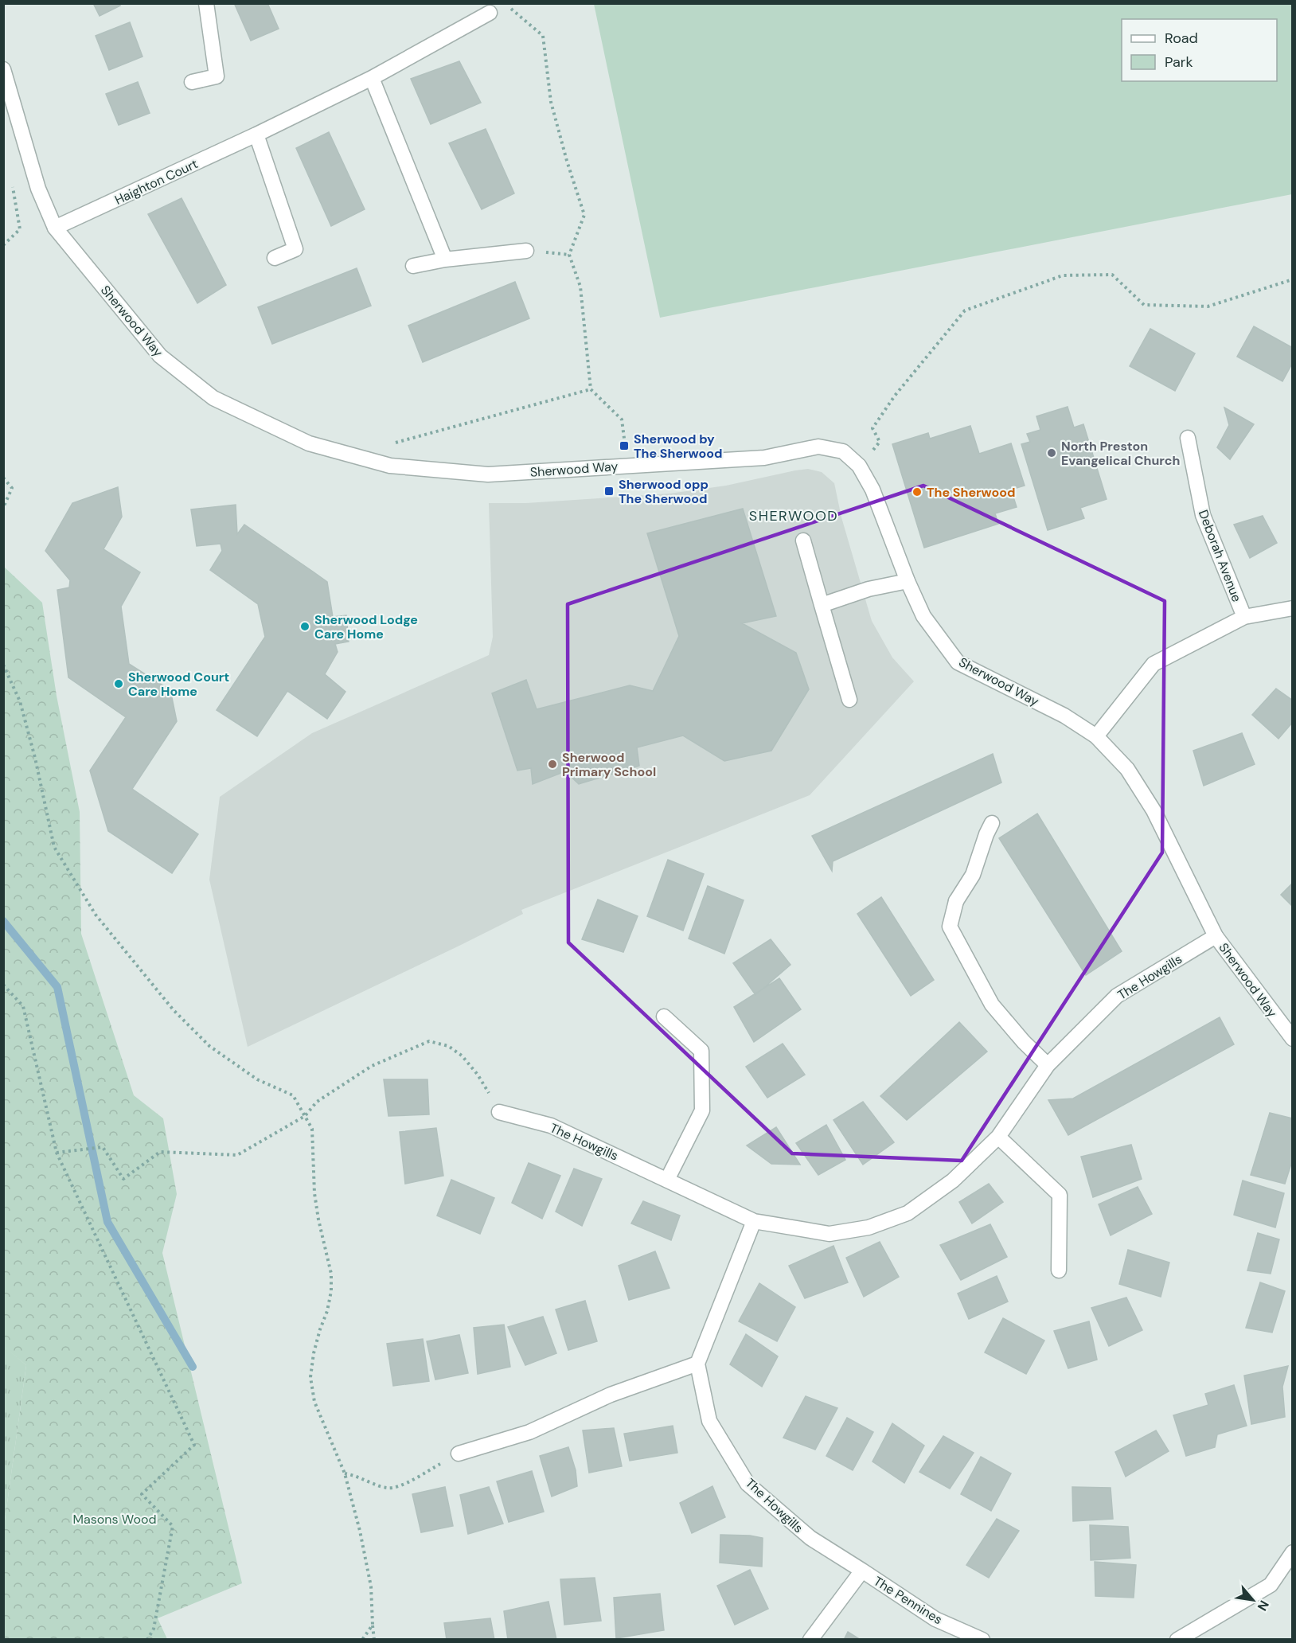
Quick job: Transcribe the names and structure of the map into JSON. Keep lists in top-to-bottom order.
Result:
{
  "streets": {
    "street": [
      "Haighton Court",
      "Sherwood Way",
      "Deborah Avenue",
      "The Howgills",
      "The Pennines"
    ]
  },
  "crossings": [
    ["Haighton Court", "Sherwood Way"],
    ["Sherwood Way", "Deborah Avenue"],
    ["Sherwood Way", "The Howgills"],
    ["The Howgills", "The Pennines"]
  ],
  "districts": ["SHERWOOD"],
  "parks": ["Masons Wood"],
  "places": {
    "transit": ["Sherwood by The Sherwood", "Sherwood opp The Sherwood"],
    "other": [
      "North Preston Evangelical Church",
      "The Sherwood",
      "Sherwood Lodge Care Home",
      "Sherwood Court Care Home",
      "Sherwood Primary School"
    ]
  },
  "legend": ["Road", "Park"],
  "north": "bottom right"
}
